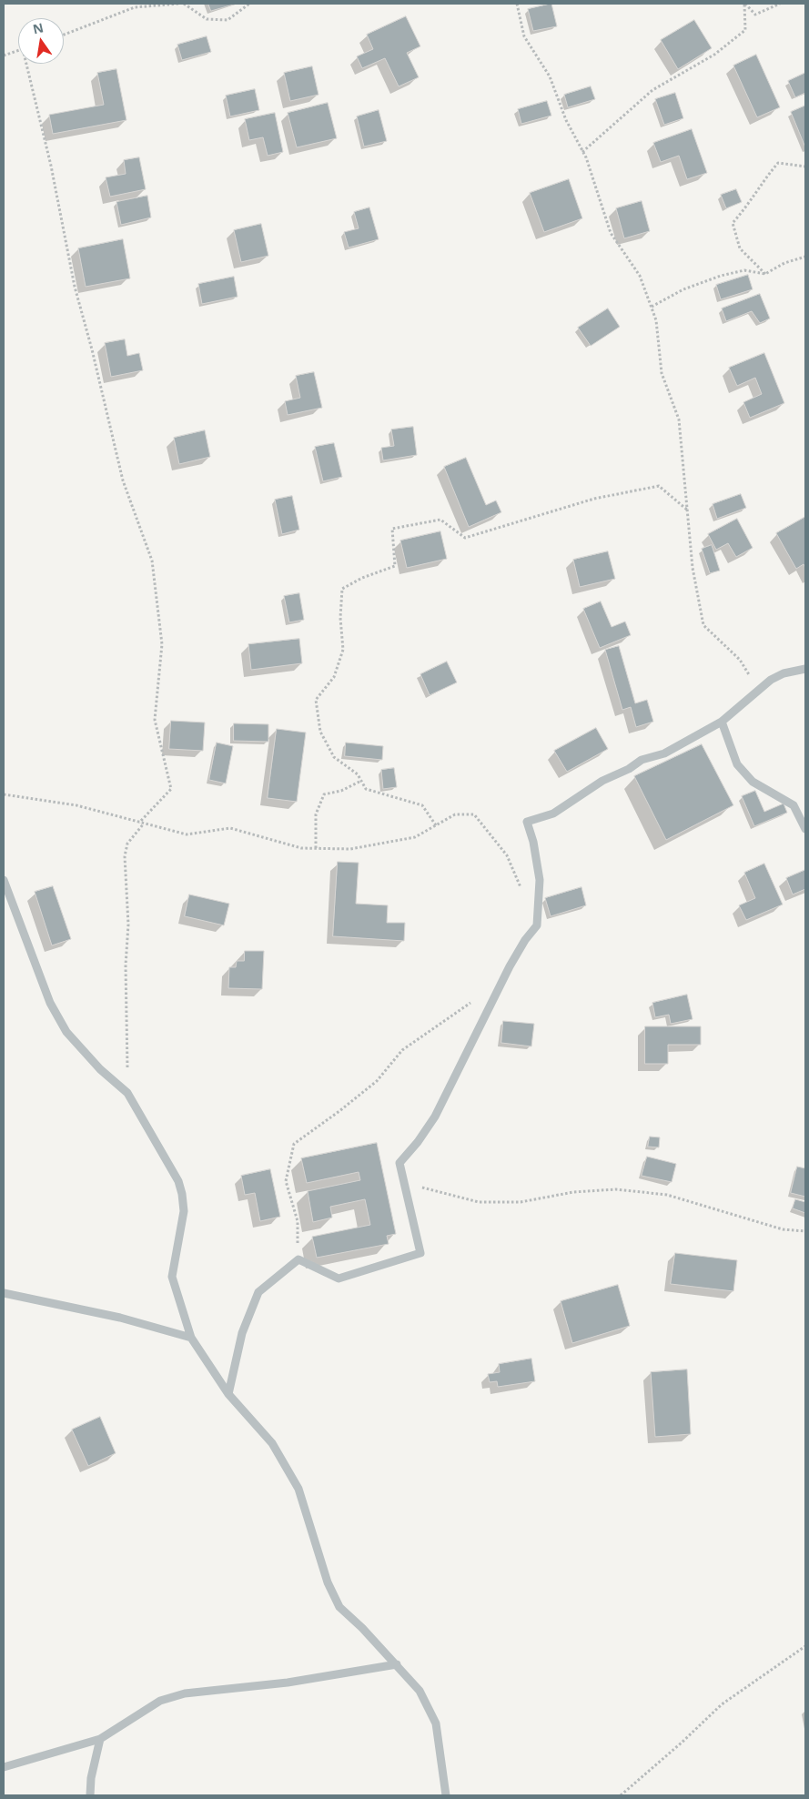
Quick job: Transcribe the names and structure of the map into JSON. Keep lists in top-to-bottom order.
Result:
{
  "north": "top"
}
